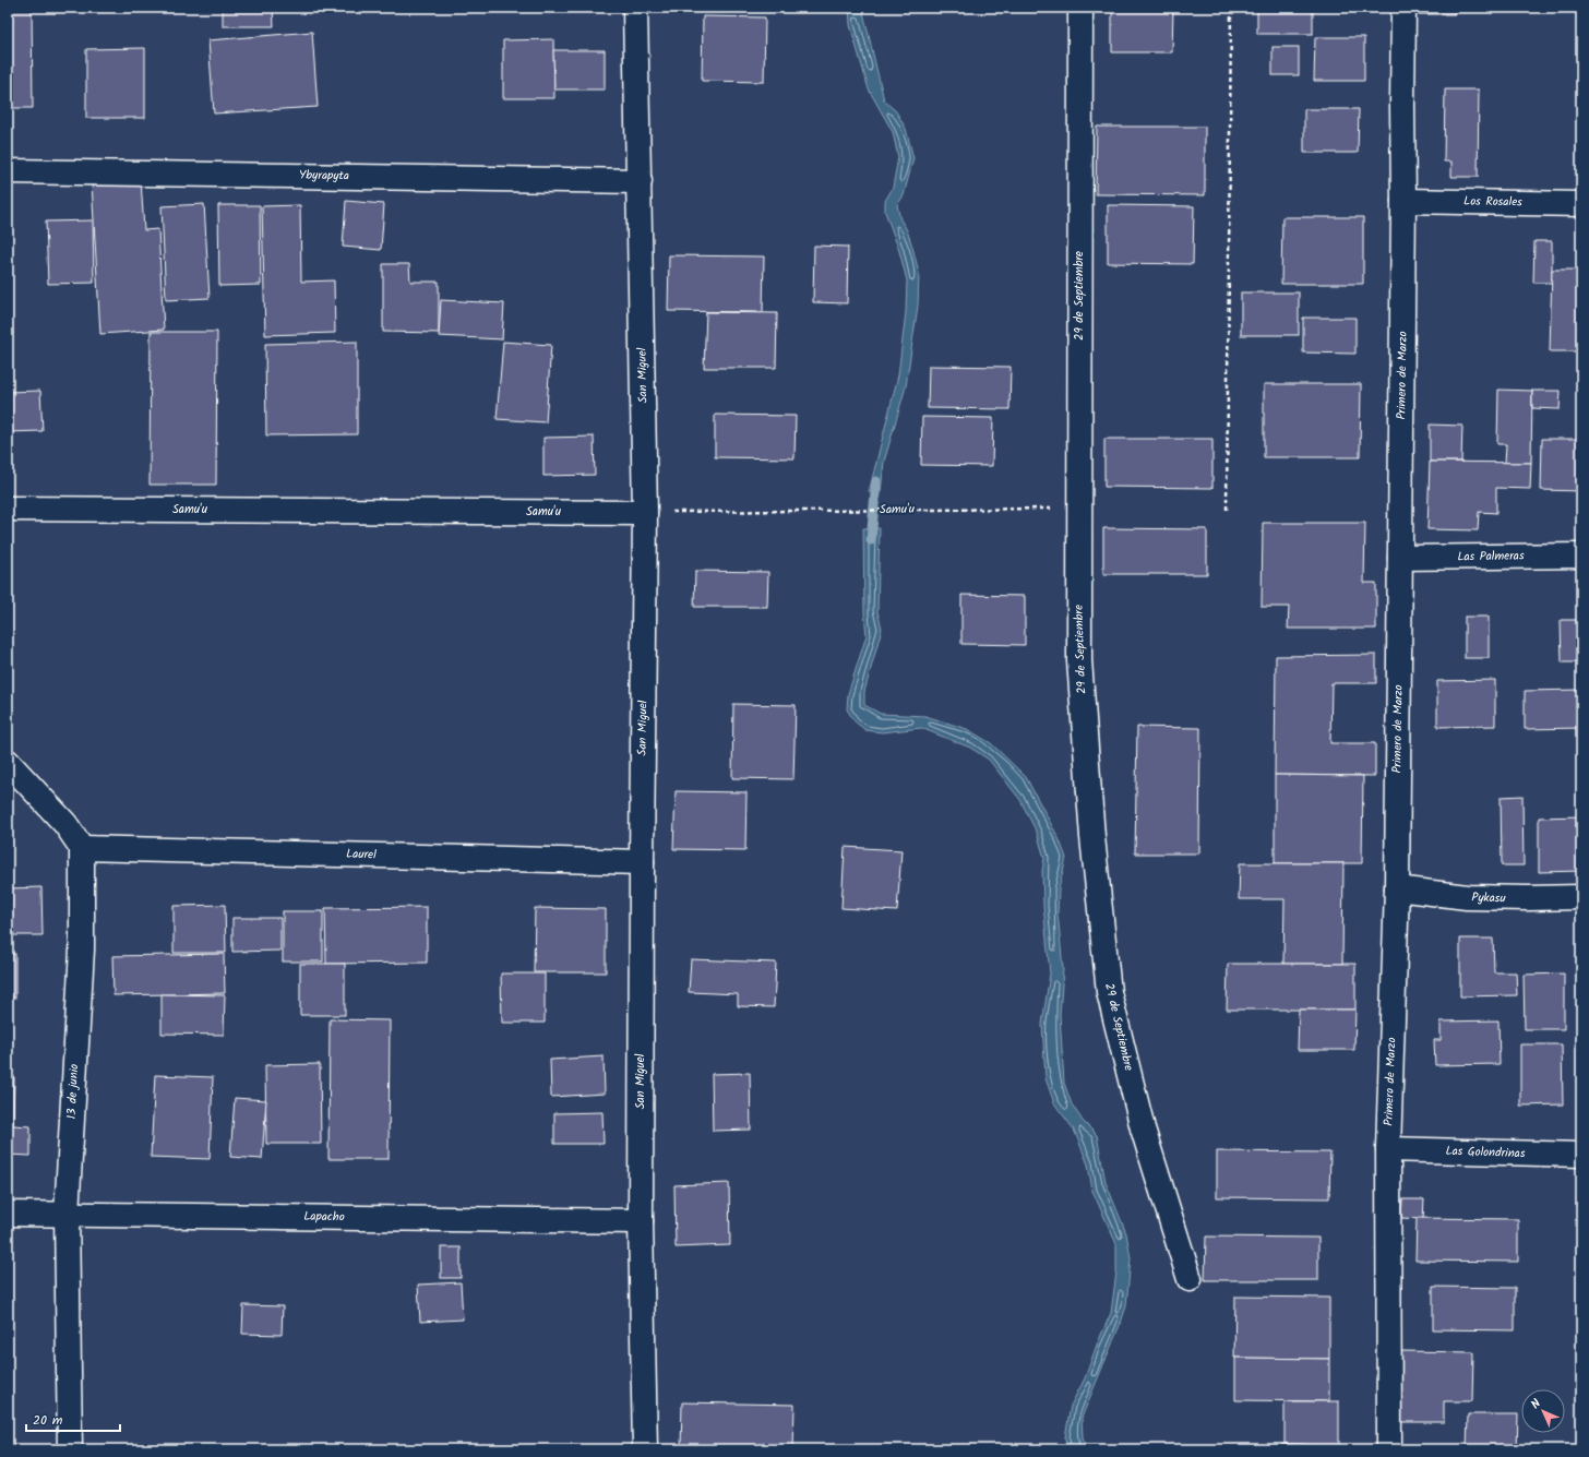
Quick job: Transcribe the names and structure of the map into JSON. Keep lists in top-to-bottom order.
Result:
{
  "streets": {
    "street": [
      "Ybyrapyta",
      "Los Rosales",
      "29 de Septiembre",
      "San Miguel",
      "Primero de Marzo",
      "Samu'u",
      "Las Palmeras",
      "Laurel",
      "Pykasu",
      "13 de junio",
      "Las Golondrinas",
      "Lapacho"
    ]
  },
  "crossings": [
    ["Ybyrapyta", "San Miguel"],
    ["Los Rosales", "Primero de Marzo"],
    ["29 de Septiembre", "Samu'u"],
    ["San Miguel", "Samu'u"],
    ["San Miguel", "Laurel"],
    ["San Miguel", "Lapacho"],
    ["Primero de Marzo", "Las Palmeras"],
    ["Primero de Marzo", "Pykasu"],
    ["Primero de Marzo", "Las Golondrinas"],
    ["Laurel", "13 de junio"],
    ["13 de junio", "Lapacho"]
  ],
  "scale_bar": "20 m",
  "north": "top left"
}
